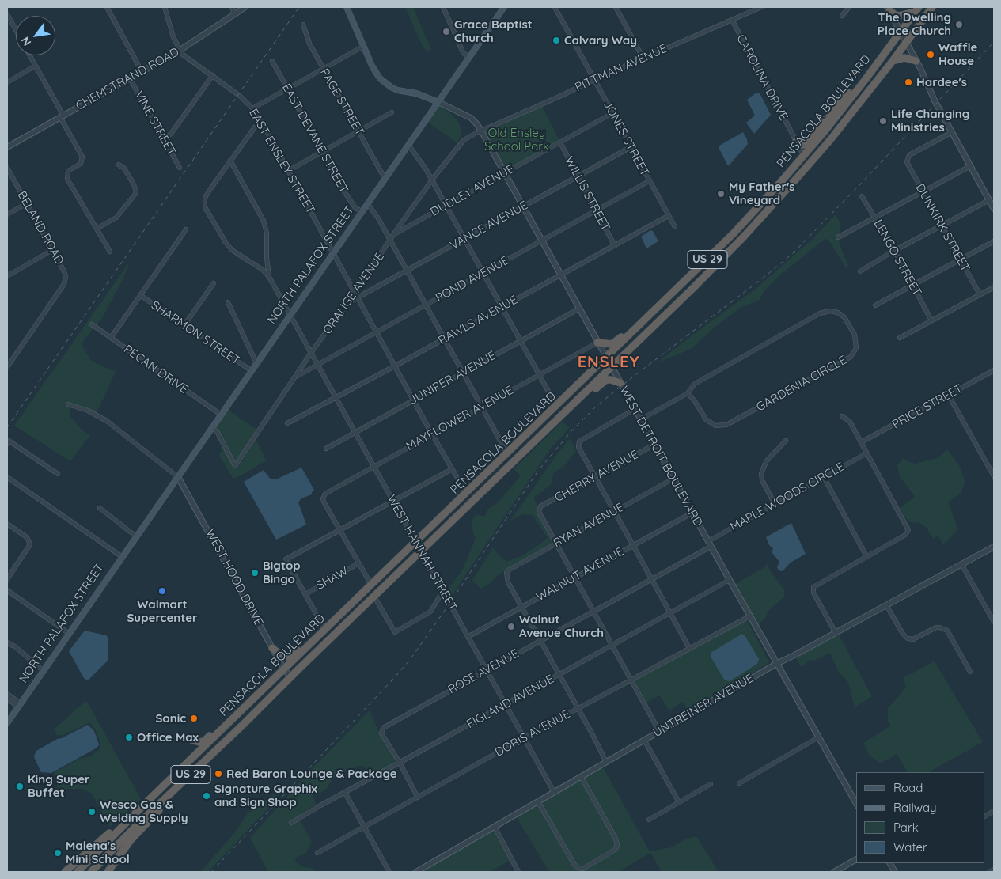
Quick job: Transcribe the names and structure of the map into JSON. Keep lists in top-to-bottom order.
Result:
{
  "streets": {
    "highway": ["PENSACOLA BOULEVARD", "US 29"],
    "main road": ["NORTH PALAFOX STREET"],
    "street": [
      "PITTMAN AVENUE",
      "CAROLINA DRIVE",
      "CHEMSTRAND ROAD",
      "PAGE STREET",
      "VINE STREET",
      "EAST DEVANE STREET",
      "JONES STREET",
      "EAST ENSLEY STREET",
      "DUDLEY AVENUE",
      "WILLIS STREET",
      "VANCE AVENUE",
      "BELAND ROAD",
      "DUNKIRK STREET",
      "LENGO STREET",
      "POND AVENUE",
      "ORANGE AVENUE",
      "RAWLS AVENUE",
      "SHARMON STREET",
      "PECAN DRIVE",
      "JUNIPER AVENUE",
      "GARDENIA CIRCLE",
      "PRICE STREET",
      "MAYFLOWER AVENUE",
      "WEST DETROIT BOULEVARD",
      "CHERRY AVENUE",
      "MAPLE WOODS CIRCLE",
      "RYAN AVENUE",
      "WEST HANNAH STREET",
      "WALNUT AVENUE",
      "WEST HOOD DRIVE",
      "SHAW",
      "ROSE AVENUE",
      "FIGLAND AVENUE",
      "UNTREINER AVENUE",
      "DORIS AVENUE"
    ]
  },
  "crossings": [
    ["PITTMAN AVENUE", "CAROLINA DRIVE"],
    ["PITTMAN AVENUE", "JONES STREET"],
    ["PITTMAN AVENUE", "ORANGE AVENUE"],
    ["PITTMAN AVENUE", "WEST DETROIT BOULEVARD"],
    ["CAROLINA DRIVE", "PENSACOLA BOULEVARD"],
    ["CHEMSTRAND ROAD", "VINE STREET"],
    ["CHEMSTRAND ROAD", "EAST ENSLEY STREET"],
    ["PAGE STREET", "NORTH PALAFOX STREET"],
    ["PENSACOLA BOULEVARD", "EAST ENSLEY STREET"],
    ["PENSACOLA BOULEVARD", "WEST DETROIT BOULEVARD"],
    ["PENSACOLA BOULEVARD", "WEST HANNAH STREET"],
    ["PENSACOLA BOULEVARD", "WEST HOOD DRIVE"],
    ["EAST DEVANE STREET", "NORTH PALAFOX STREET"],
    ["JONES STREET", "DUDLEY AVENUE"],
    ["JONES STREET", "VANCE AVENUE"],
    ["JONES STREET", "POND AVENUE"],
    ["JONES STREET", "RAWLS AVENUE"],
    ["EAST ENSLEY STREET", "VANCE AVENUE"],
    ["EAST ENSLEY STREET", "NORTH PALAFOX STREET"],
    ["EAST ENSLEY STREET", "POND AVENUE"],
    ["EAST ENSLEY STREET", "ORANGE AVENUE"],
    ["EAST ENSLEY STREET", "RAWLS AVENUE"],
    ["EAST ENSLEY STREET", "JUNIPER AVENUE"],
    ["EAST ENSLEY STREET", "MAYFLOWER AVENUE"],
    ["DUDLEY AVENUE", "WILLIS STREET"],
    ["DUDLEY AVENUE", "ORANGE AVENUE"],
    ["DUDLEY AVENUE", "WEST DETROIT BOULEVARD"],
    ["WILLIS STREET", "VANCE AVENUE"],
    ["WILLIS STREET", "POND AVENUE"],
    ["WILLIS STREET", "RAWLS AVENUE"],
    ["VANCE AVENUE", "ORANGE AVENUE"],
    ["VANCE AVENUE", "WEST DETROIT BOULEVARD"],
    ["NORTH PALAFOX STREET", "ORANGE AVENUE"],
    ["NORTH PALAFOX STREET", "SHARMON STREET"],
    ["NORTH PALAFOX STREET", "PECAN DRIVE"],
    ["NORTH PALAFOX STREET", "WEST DETROIT BOULEVARD"],
    ["NORTH PALAFOX STREET", "WEST HANNAH STREET"],
    ["NORTH PALAFOX STREET", "WEST HOOD DRIVE"],
    ["POND AVENUE", "ORANGE AVENUE"],
    ["POND AVENUE", "WEST DETROIT BOULEVARD"],
    ["POND AVENUE", "WEST HANNAH STREET"],
    ["ORANGE AVENUE", "WEST DETROIT BOULEVARD"],
    ["ORANGE AVENUE", "WEST HANNAH STREET"],
    ["RAWLS AVENUE", "WEST DETROIT BOULEVARD"],
    ["RAWLS AVENUE", "WEST HANNAH STREET"],
    ["JUNIPER AVENUE", "WEST DETROIT BOULEVARD"],
    ["JUNIPER AVENUE", "WEST HANNAH STREET"],
    ["GARDENIA CIRCLE", "WEST DETROIT BOULEVARD"],
    ["MAYFLOWER AVENUE", "WEST DETROIT BOULEVARD"],
    ["MAYFLOWER AVENUE", "WEST HANNAH STREET"],
    ["WEST DETROIT BOULEVARD", "CHERRY AVENUE"],
    ["WEST DETROIT BOULEVARD", "MAPLE WOODS CIRCLE"],
    ["WEST DETROIT BOULEVARD", "RYAN AVENUE"],
    ["WEST DETROIT BOULEVARD", "WALNUT AVENUE"],
    ["WEST DETROIT BOULEVARD", "ROSE AVENUE"],
    ["WEST DETROIT BOULEVARD", "FIGLAND AVENUE"],
    ["WEST DETROIT BOULEVARD", "UNTREINER AVENUE"],
    ["WEST DETROIT BOULEVARD", "DORIS AVENUE"],
    ["CHERRY AVENUE", "RYAN AVENUE"],
    ["RYAN AVENUE", "WALNUT AVENUE"],
    ["WEST HANNAH STREET", "WALNUT AVENUE"],
    ["WEST HANNAH STREET", "ROSE AVENUE"],
    ["WEST HANNAH STREET", "FIGLAND AVENUE"],
    ["WEST HANNAH STREET", "UNTREINER AVENUE"],
    ["WEST HANNAH STREET", "DORIS AVENUE"],
    ["ROSE AVENUE", "FIGLAND AVENUE"]
  ],
  "districts": ["ENSLEY"],
  "parks": ["Old Ensley School Park"],
  "places": [
    "The Dwelling Place Church",
    "Grace Baptist Church",
    "Calvary Way",
    "Waffle House",
    "Hardee's",
    "Life Changing Ministries",
    "My Father's Vineyard",
    "Bigtop Bingo",
    "Walmart Supercenter",
    "Walnut Avenue Church",
    "Sonic",
    "Office Max",
    "Red Baron Lounge & Package",
    "King Super Buffet",
    "Signature Graphix and Sign Shop",
    "Wesco Gas & Welding Supply",
    "Malena's Mini School"
  ],
  "legend": [
    "Road",
    "Railway",
    "Park",
    "Water"
  ],
  "north": "bottom left"
}
